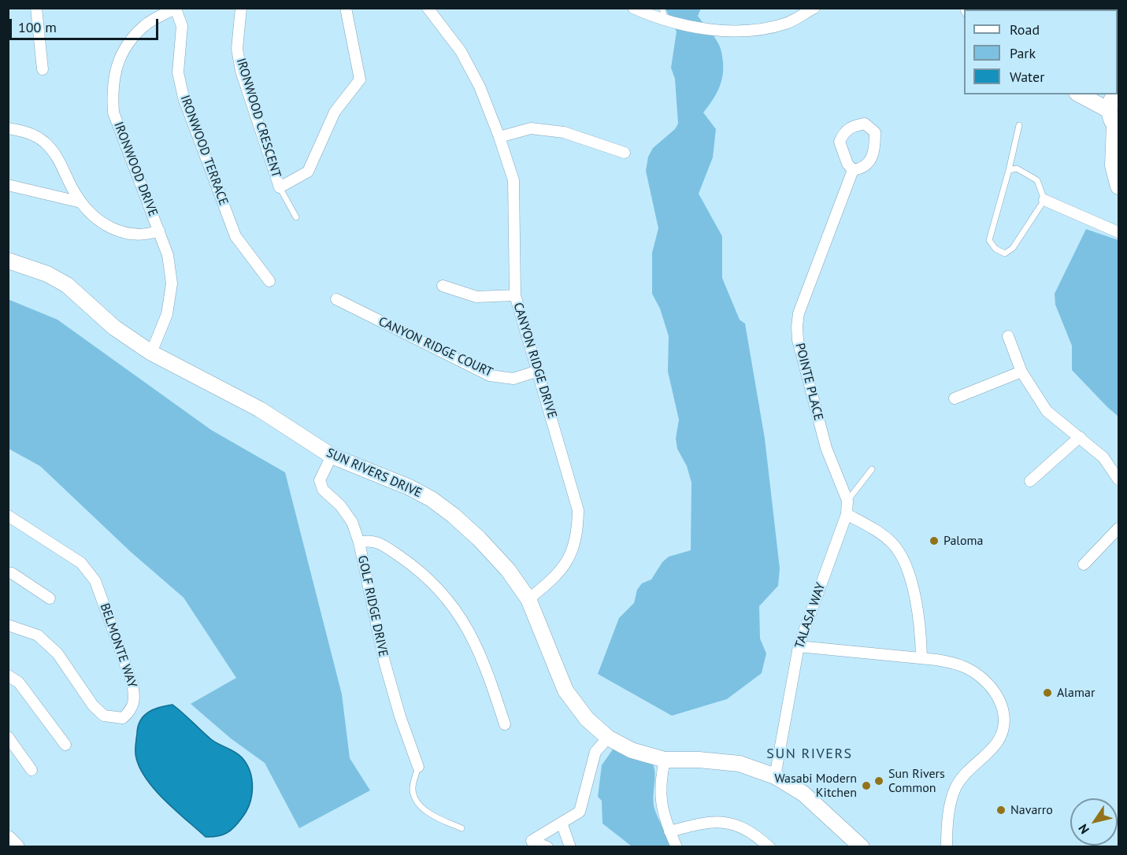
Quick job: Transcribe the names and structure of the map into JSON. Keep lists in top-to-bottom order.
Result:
{
  "streets": {
    "street": [
      "IRONWOOD CRESCENT",
      "IRONWOOD TERRACE",
      "IRONWOOD DRIVE",
      "CANYON RIDGE COURT",
      "CANYON RIDGE DRIVE",
      "POINTE PLACE",
      "SUN RIVERS DRIVE",
      "GOLF RIDGE DRIVE",
      "TALASA WAY",
      "BELMONTE WAY"
    ]
  },
  "crossings": [
    ["IRONWOOD TERRACE", "IRONWOOD DRIVE"],
    ["IRONWOOD DRIVE", "SUN RIVERS DRIVE"],
    ["CANYON RIDGE COURT", "CANYON RIDGE DRIVE"],
    ["CANYON RIDGE DRIVE", "SUN RIVERS DRIVE"],
    ["POINTE PLACE", "TALASA WAY"],
    ["SUN RIVERS DRIVE", "GOLF RIDGE DRIVE"],
    ["SUN RIVERS DRIVE", "TALASA WAY"]
  ],
  "districts": ["SUN RIVERS"],
  "places": [
    "Paloma",
    "Alamar",
    "Sun Rivers Common",
    "Wasabi Modern Kitchen",
    "Navarro"
  ],
  "legend": ["Road", "Park", "Water"],
  "scale_bar": "100 m",
  "north": "bottom left"
}
